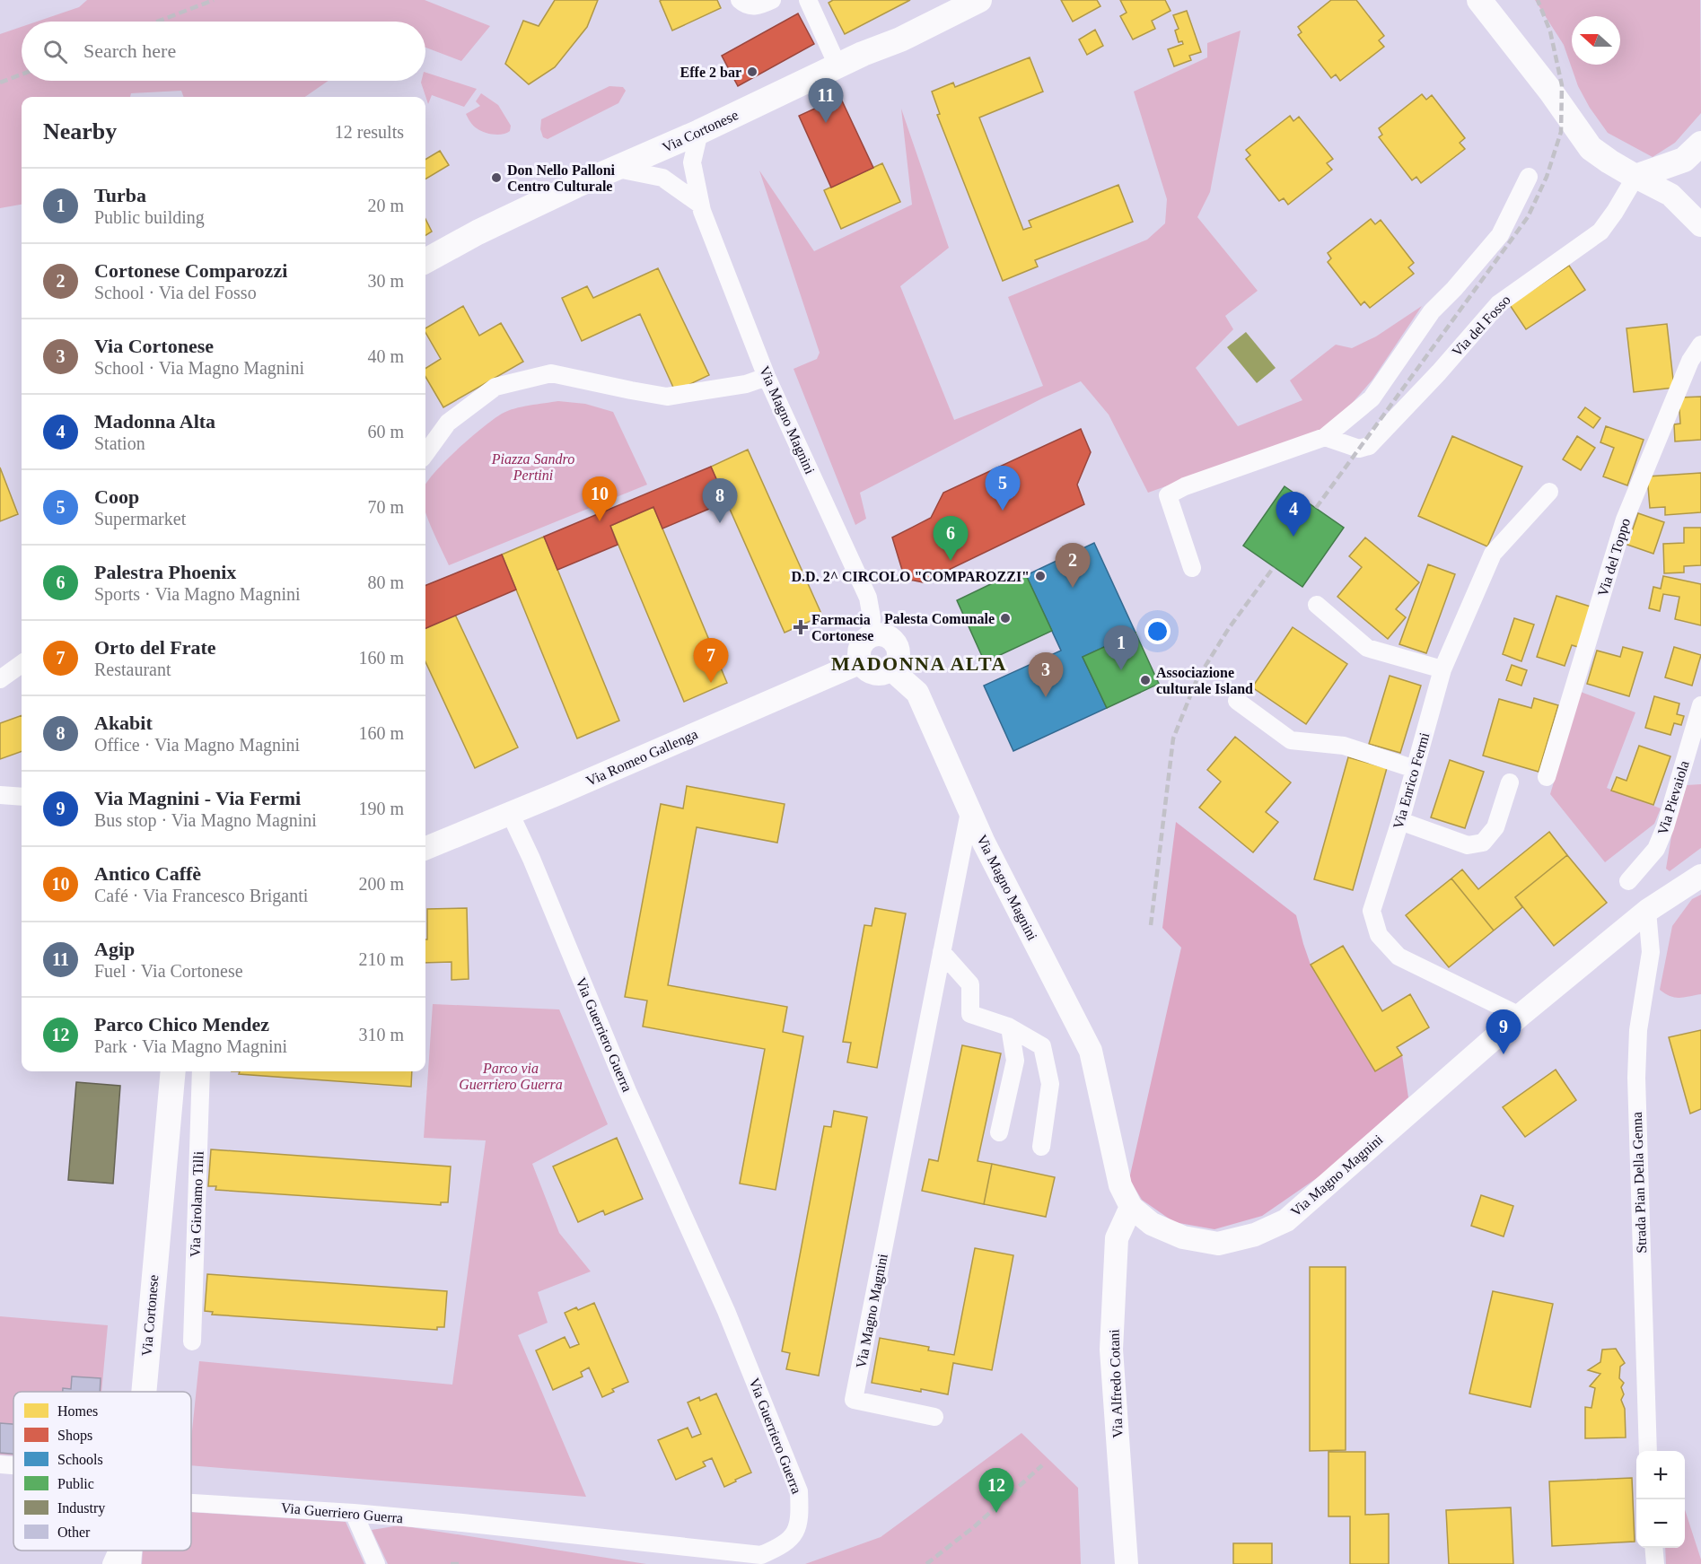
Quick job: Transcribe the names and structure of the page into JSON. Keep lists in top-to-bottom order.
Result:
{
  "streets": {
    "main road": ["Via Cortonese"],
    "street": [
      "Via del Fosso",
      "Via Magno Magnini",
      "Via del Toppo",
      "Via Romeo Gallenga",
      "Via Enrico Fermi",
      "Via Pievaiola",
      "Via Guerriero Guerra",
      "Strada Pian Della Genna",
      "Via Girolamo Tilli",
      "Via Alfredo Cotani"
    ]
  },
  "crossings": [
    ["Via Cortonese", "Via Magno Magnini"],
    ["Via Magno Magnini", "Via Romeo Gallenga"],
    ["Via Magno Magnini", "Via Enrico Fermi"],
    ["Via Magno Magnini", "Strada Pian Della Genna"],
    ["Via Magno Magnini", "Via Alfredo Cotani"],
    ["Via Romeo Gallenga", "Via Guerriero Guerra"]
  ],
  "districts": ["MADONNA ALTA"],
  "parks": ["Piazza Sandro Pertini", "Parco via Guerriero Guerra"],
  "places": {
    "other": [
      "Effe 2 bar",
      "Don Nello Palloni Centro Culturale",
      "D.D. 2^ CIRCOLO \"COMPAROZZI\"",
      "Palesta Comunale",
      "Associazione culturale Island"
    ],
    "health": ["Farmacia Cortonese"]
  },
  "legend": [
    "Homes",
    "Shops",
    "Schools",
    "Public",
    "Industry",
    "Other"
  ],
  "north": "left",
  "page": {
    "search": "Search here",
    "pins": [
      "11",
      "5",
      "10",
      "8",
      "4",
      "6",
      "2",
      "1",
      "7",
      "3",
      "9",
      "12"
    ],
    "heading": ["Nearby", "12 results"],
    "list": [
      {
        "mark": "1",
        "name": "Turba",
        "note": "Public building",
        "value": "20 m"
      },
      {
        "mark": "2",
        "name": "Cortonese Comparozzi",
        "note": "School · Via del Fosso",
        "value": "30 m"
      },
      {
        "mark": "3",
        "name": "Via Cortonese",
        "note": "School · Via Magno Magnini",
        "value": "40 m"
      },
      {
        "mark": "4",
        "name": "Madonna Alta",
        "note": "Station",
        "value": "60 m"
      },
      {
        "mark": "5",
        "name": "Coop",
        "note": "Supermarket",
        "value": "70 m"
      },
      {
        "mark": "6",
        "name": "Palestra Phoenix",
        "note": "Sports · Via Magno Magnini",
        "value": "80 m"
      },
      {
        "mark": "7",
        "name": "Orto del Frate",
        "note": "Restaurant",
        "value": "160 m"
      },
      {
        "mark": "8",
        "name": "Akabit",
        "note": "Office · Via Magno Magnini",
        "value": "160 m"
      },
      {
        "mark": "9",
        "name": "Via Magnini - Via Fermi",
        "note": "Bus stop · Via Magno Magnini",
        "value": "190 m"
      },
      {
        "mark": "10",
        "name": "Antico Caffè",
        "note": "Café · Via Francesco Briganti",
        "value": "200 m"
      },
      {
        "mark": "11",
        "name": "Agip",
        "note": "Fuel · Via Cortonese",
        "value": "210 m"
      },
      {
        "mark": "12",
        "name": "Parco Chico Mendez",
        "note": "Park · Via Magno Magnini",
        "value": "310 m"
      }
    ],
    "map_buttons": ["+", "−"]
  }
}
